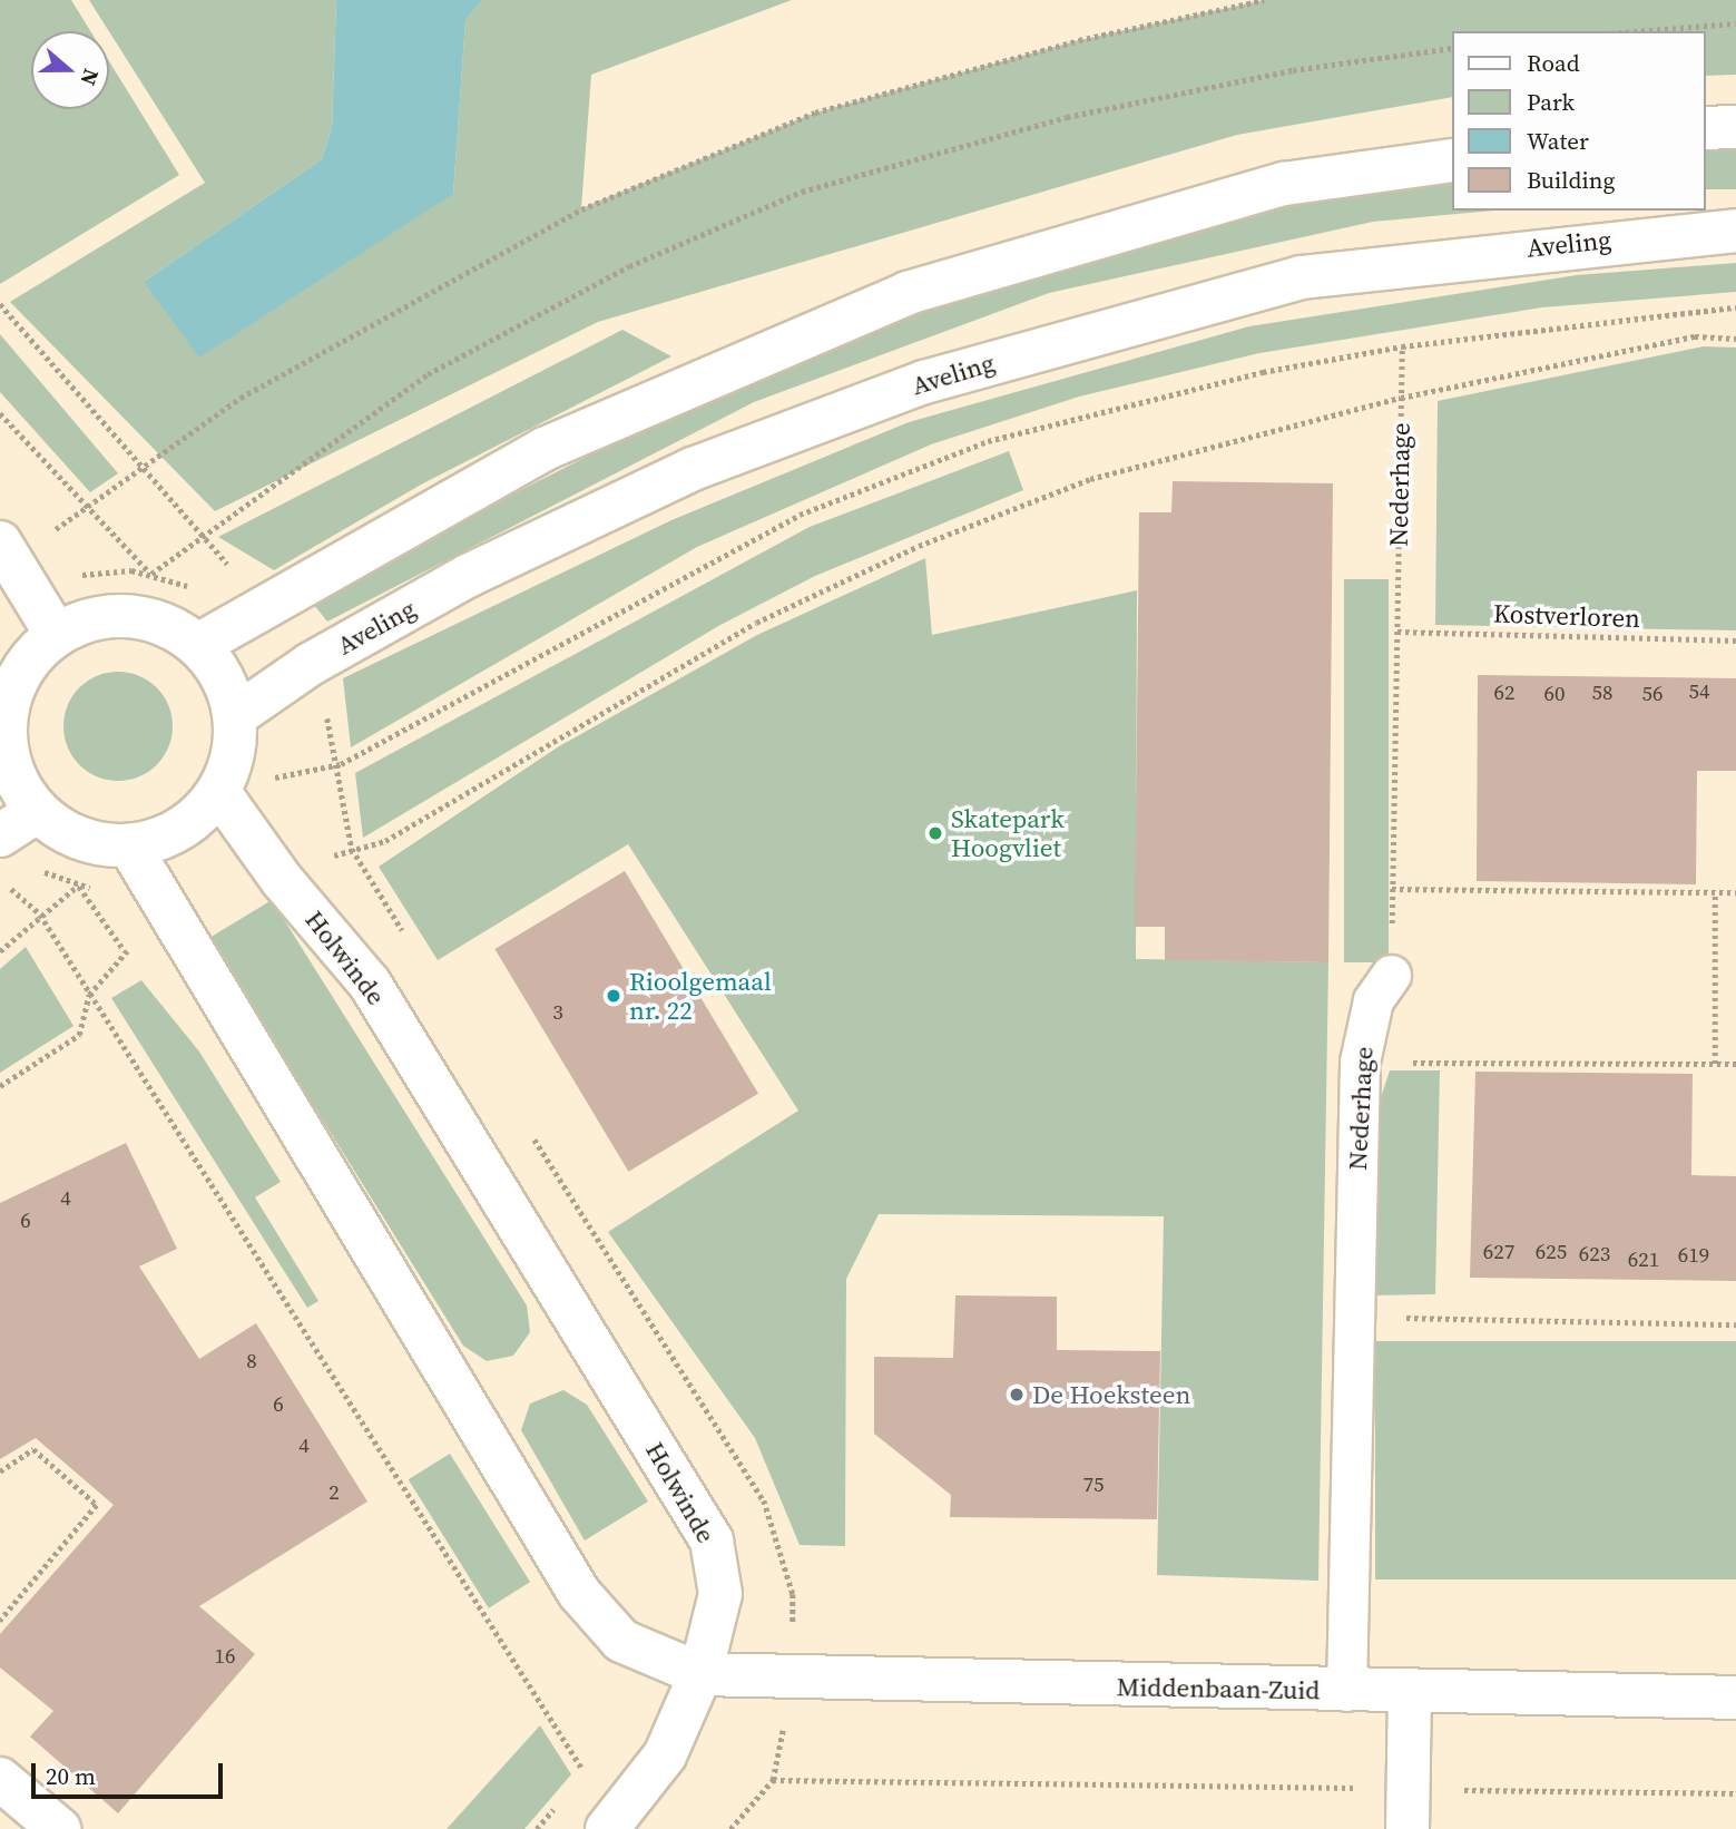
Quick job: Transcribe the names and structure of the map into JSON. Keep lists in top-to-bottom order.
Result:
{
  "streets": {
    "main road": ["Aveling", "Holwinde", "Middenbaan-Zuid"],
    "lane": ["Nederhage"],
    "path": ["Kostverloren"]
  },
  "crossings": [
    ["Aveling", "Holwinde"],
    ["Nederhage", "Kostverloren"],
    ["Nederhage", "Middenbaan-Zuid"],
    ["Holwinde", "Middenbaan-Zuid"]
  ],
  "places": ["Skatepark Hoogvliet", "Rioolgemaal nr. 22", "De Hoeksteen"],
  "house_numbers": [
    "54",
    "62",
    "58",
    "60",
    "56",
    "3",
    "4",
    "6",
    "627",
    "625",
    "623",
    "619",
    "621",
    "8",
    "6",
    "4",
    "75",
    "2",
    "16"
  ],
  "legend": [
    "Road",
    "Park",
    "Water",
    "Building"
  ],
  "scale_bar": "20 m",
  "north": "right"
}
